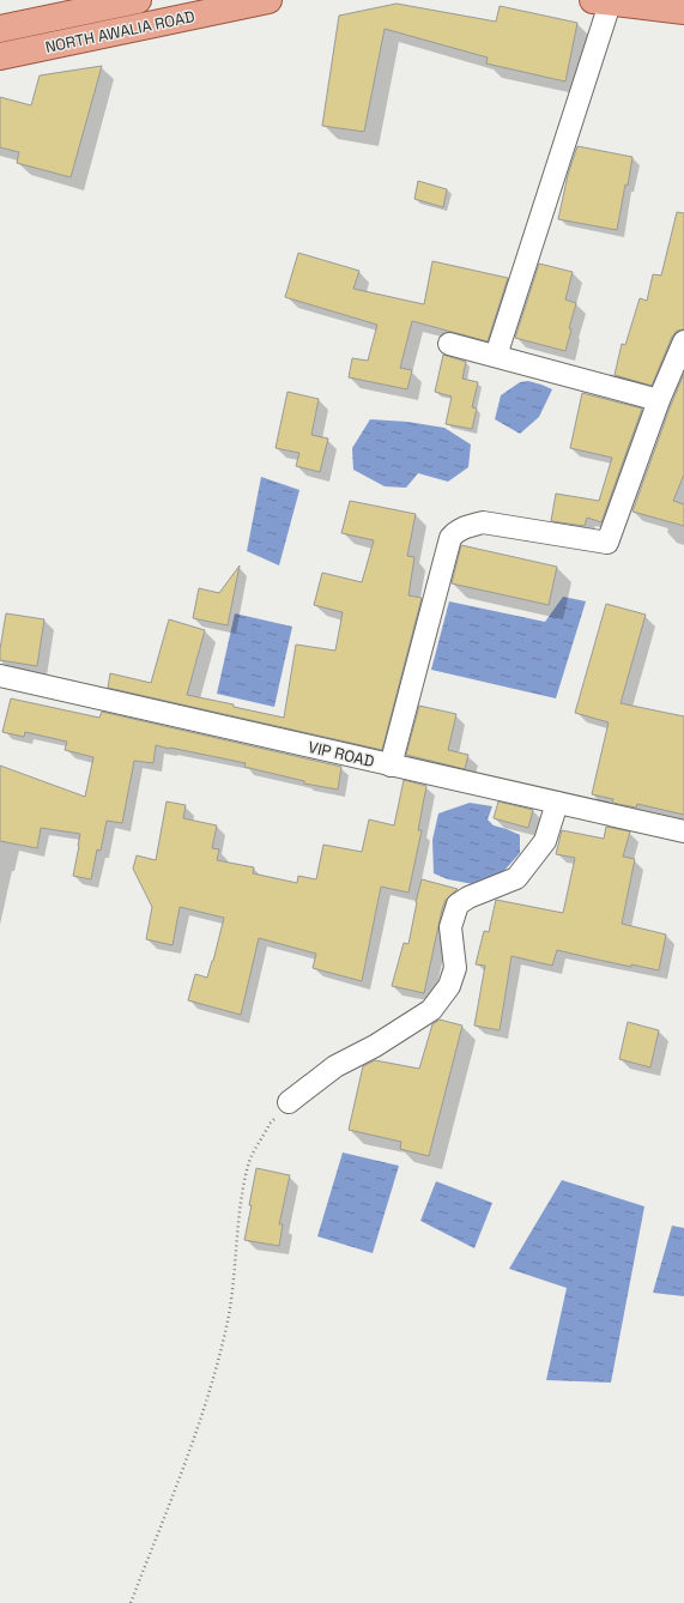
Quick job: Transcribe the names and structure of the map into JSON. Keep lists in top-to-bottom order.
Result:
{
  "streets": {
    "main road": ["NORTH AWALIA ROAD"],
    "street": ["VIP ROAD"]
  }
}
